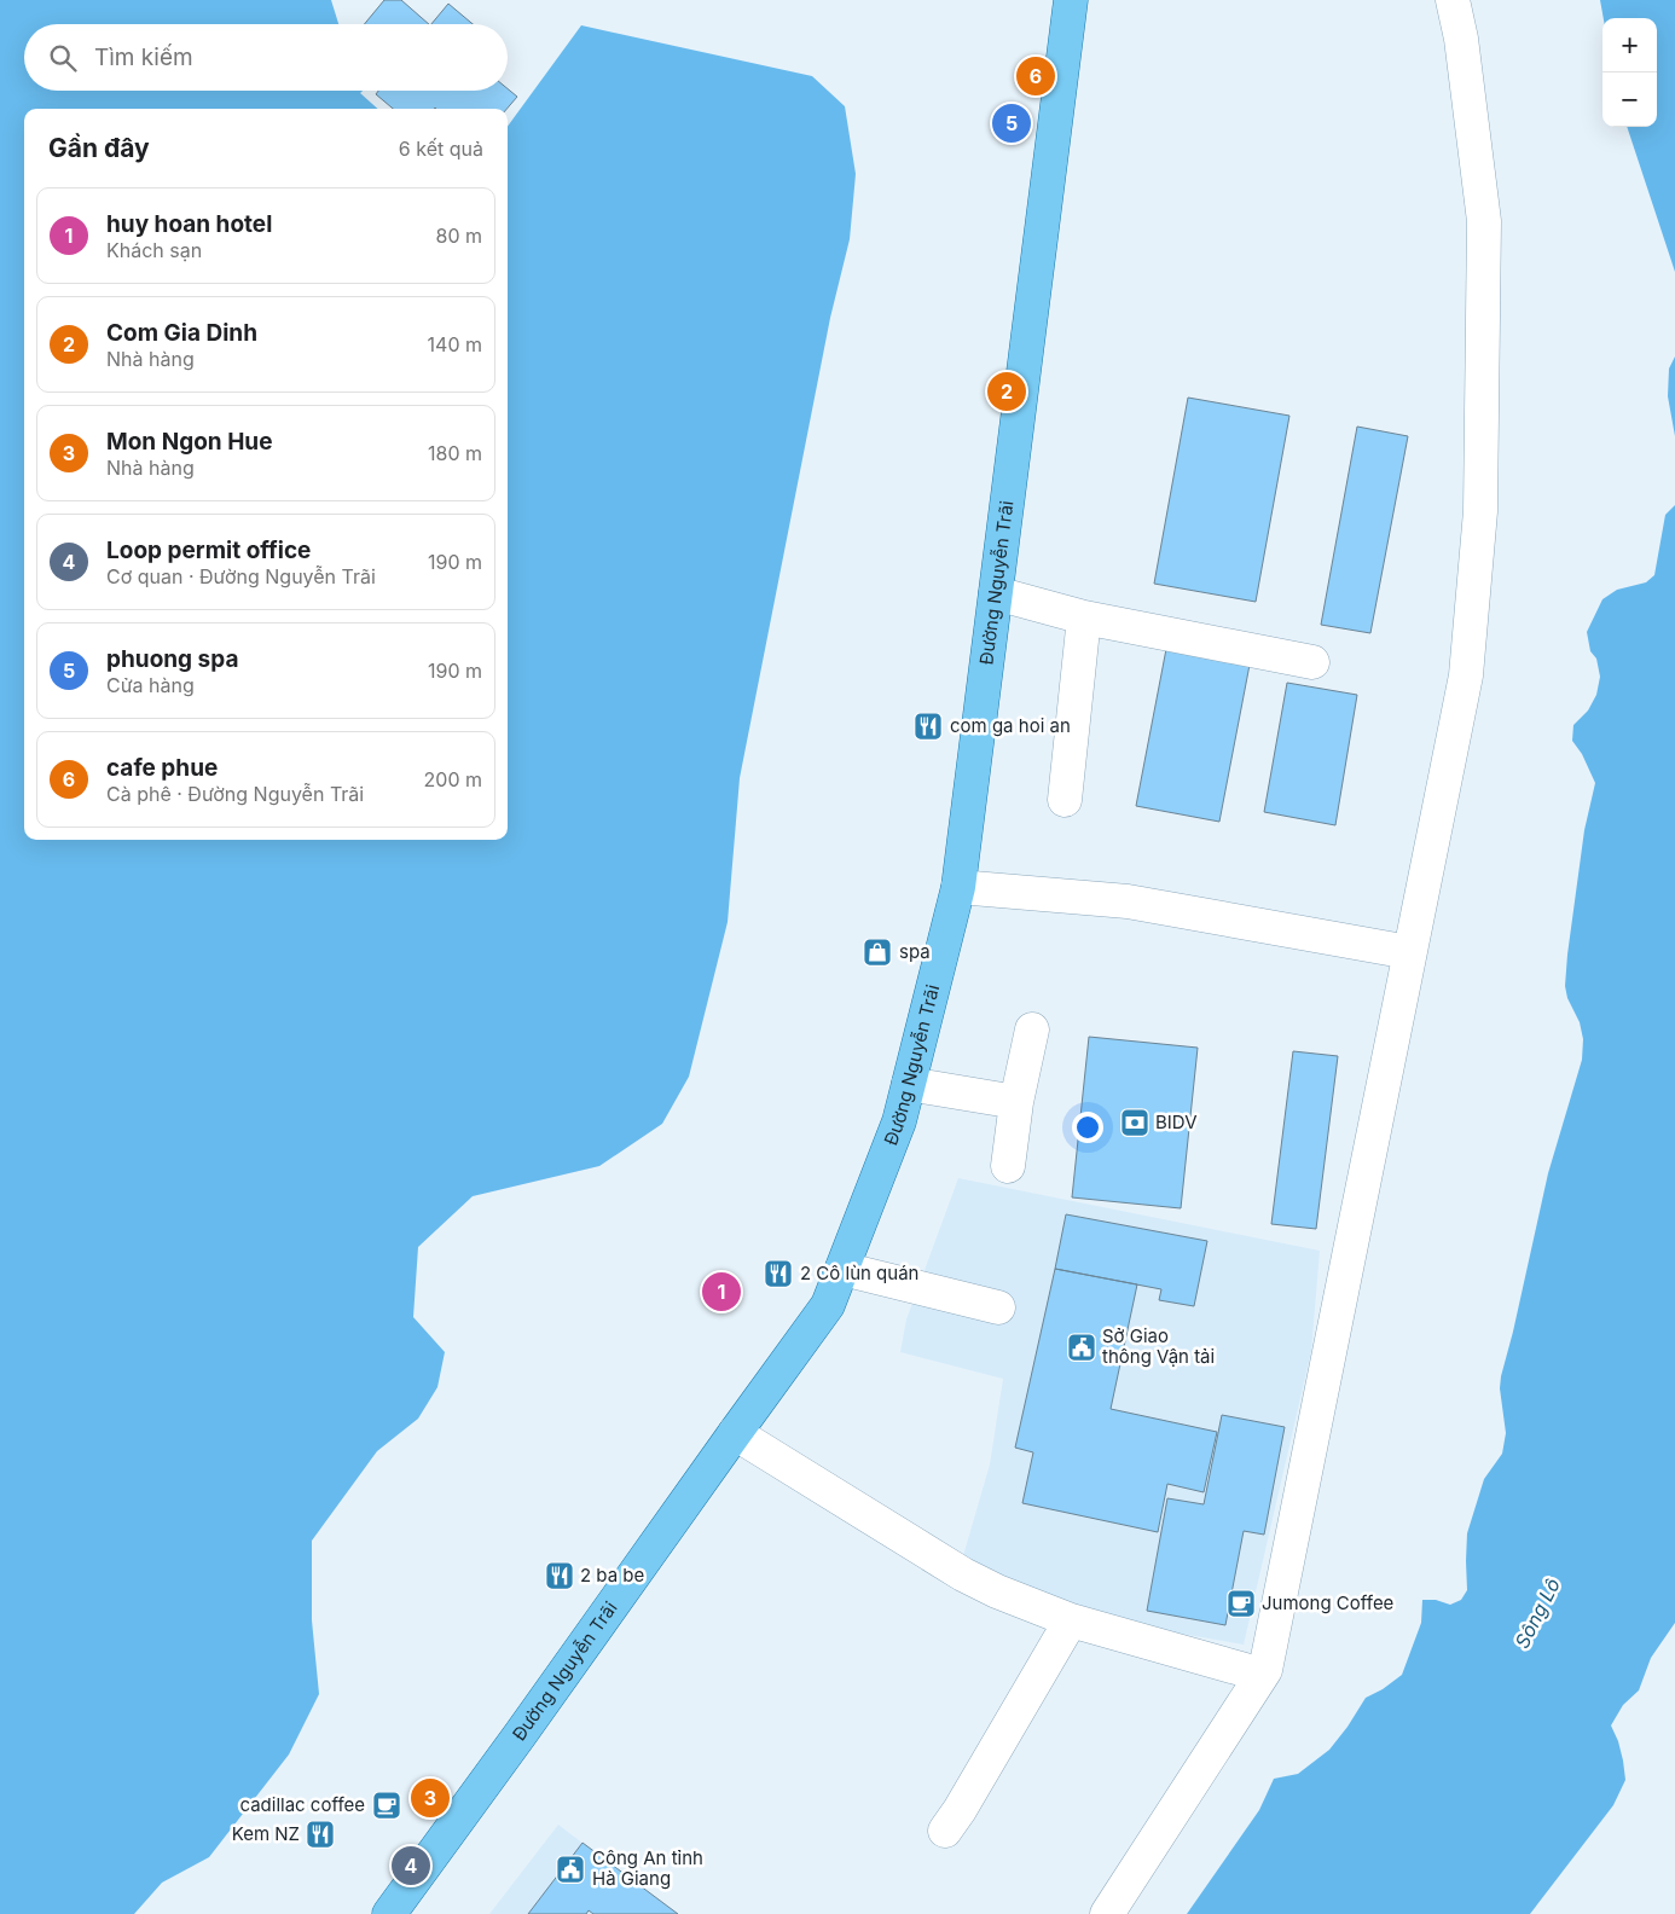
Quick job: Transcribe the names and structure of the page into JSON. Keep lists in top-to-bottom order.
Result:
{
  "streets": {
    "main road": ["Đường Nguyễn Trãi"]
  },
  "water": ["Sông Lô"],
  "places": {
    "restaurant": [
      "com ga hoi an",
      "2 Cô lùn quán",
      "2 ba be",
      "Kem NZ"
    ],
    "shop": ["spa"],
    "bank": ["BIDV"],
    "public building": ["Sở Giao thông Vận tải", "Công An tỉnh Hà Giang"],
    "cafe": ["Jumong Coffee", "cadillac coffee"]
  },
  "page": {
    "map_buttons": ["+", "−"],
    "search": "Tìm kiếm",
    "pins": [
      "6",
      "5",
      "2",
      "1",
      "3",
      "4"
    ],
    "heading": ["Gần đây", "6 kết quả"],
    "list": [
      {
        "mark": "1",
        "name": "huy hoan hotel",
        "note": "Khách sạn",
        "value": "80 m"
      },
      {
        "mark": "2",
        "name": "Com Gia Dinh",
        "note": "Nhà hàng",
        "value": "140 m"
      },
      {
        "mark": "3",
        "name": "Mon Ngon Hue",
        "note": "Nhà hàng",
        "value": "180 m"
      },
      {
        "mark": "4",
        "name": "Loop permit office",
        "note": "Cơ quan · Đường Nguyễn Trãi",
        "value": "190 m"
      },
      {
        "mark": "5",
        "name": "phuong spa",
        "note": "Cửa hàng",
        "value": "190 m"
      },
      {
        "mark": "6",
        "name": "cafe phue",
        "note": "Cà phê · Đường Nguyễn Trãi",
        "value": "200 m"
      }
    ]
  }
}
